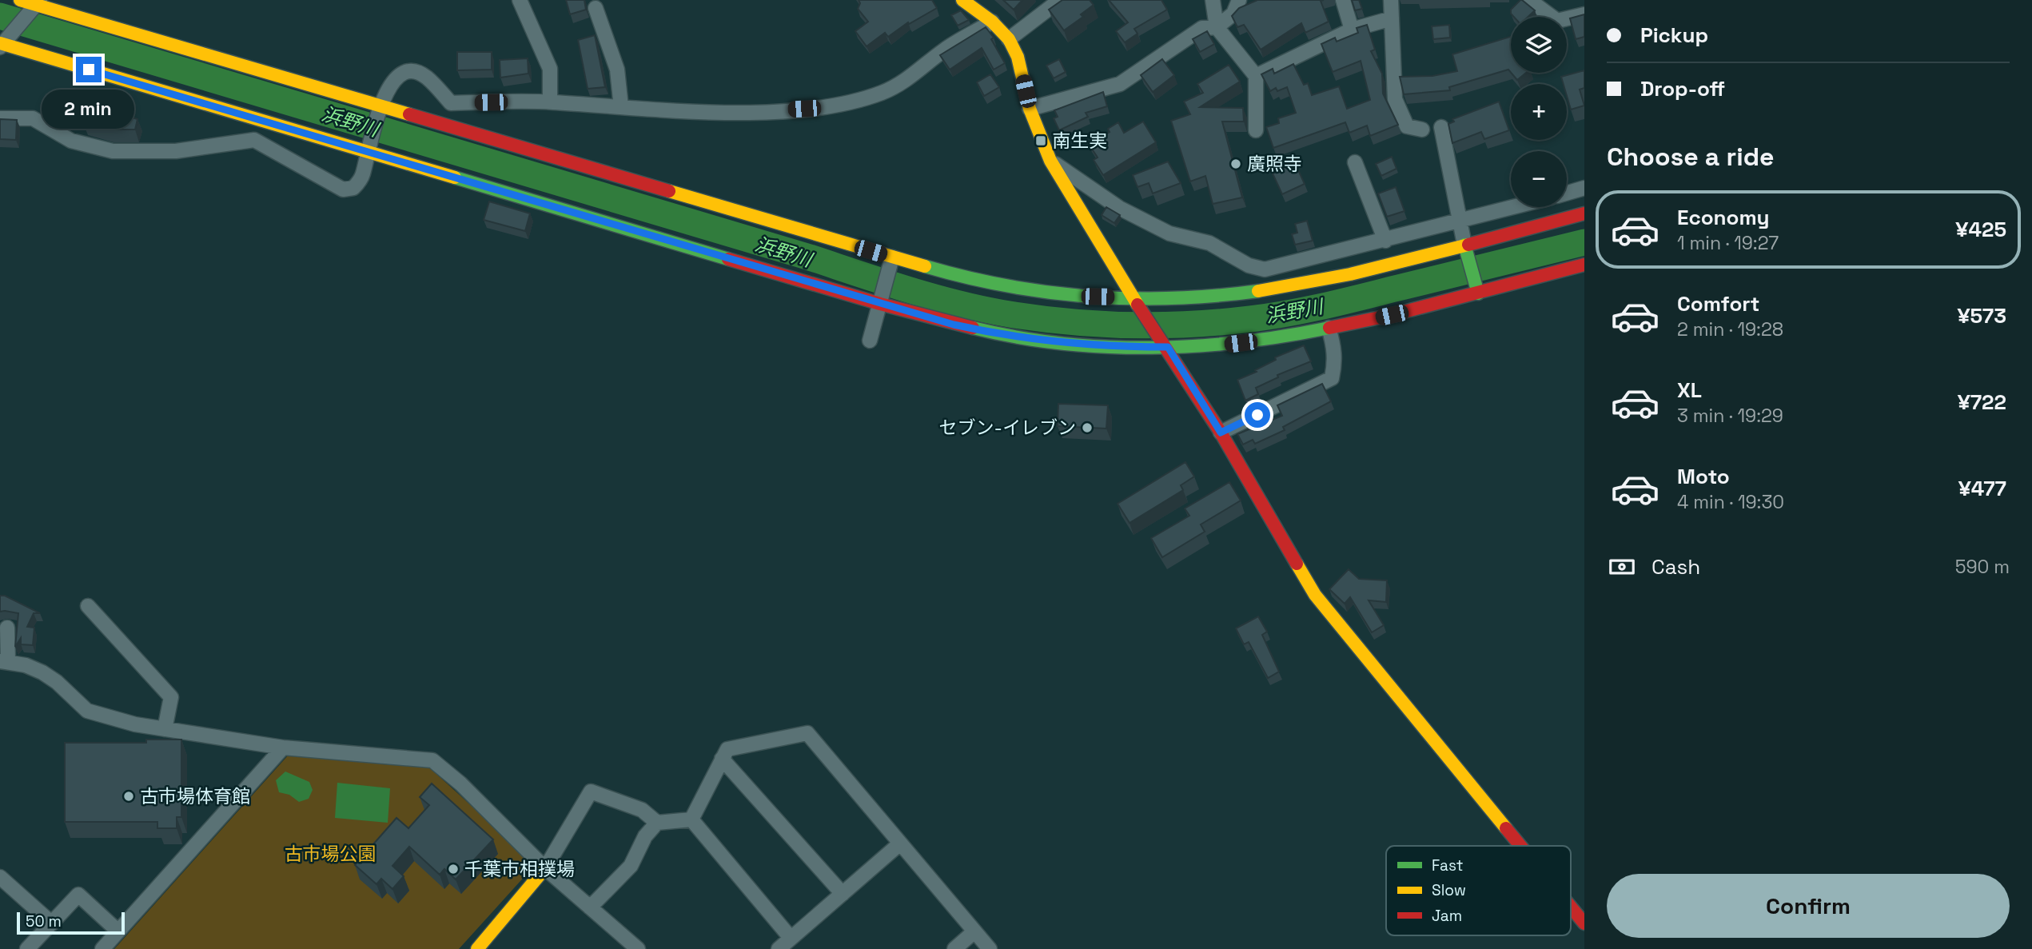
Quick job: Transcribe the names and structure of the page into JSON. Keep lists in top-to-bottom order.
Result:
{
  "water": ["浜野川"],
  "parks": ["古市場公園"],
  "places": {
    "transit": ["南生実"],
    "other": [
      "廣照寺",
      "セブン-イレブン",
      "古市場体育館",
      "千葉市相撲場"
    ]
  },
  "legend": ["Fast", "Slow", "Jam"],
  "scale_bar": "50 m",
  "page": {
    "banner": ["Pickup", "Drop-off"],
    "map_buttons": ["+", "−"],
    "bubble": "2 min",
    "heading": "Choose a ride",
    "list": [
      {
        "name": "Economy",
        "note": "1 min · 19:27",
        "value": "¥425"
      },
      {
        "name": "Comfort",
        "note": "2 min · 19:28",
        "value": "¥573"
      },
      {
        "name": "XL",
        "note": "3 min · 19:29",
        "value": "¥722"
      },
      {
        "name": "Moto",
        "note": "4 min · 19:30",
        "value": "¥477"
      }
    ],
    "pay": ["Cash", "590 m"],
    "buttons": "Confirm",
    "scale": "50 m"
  }
}
